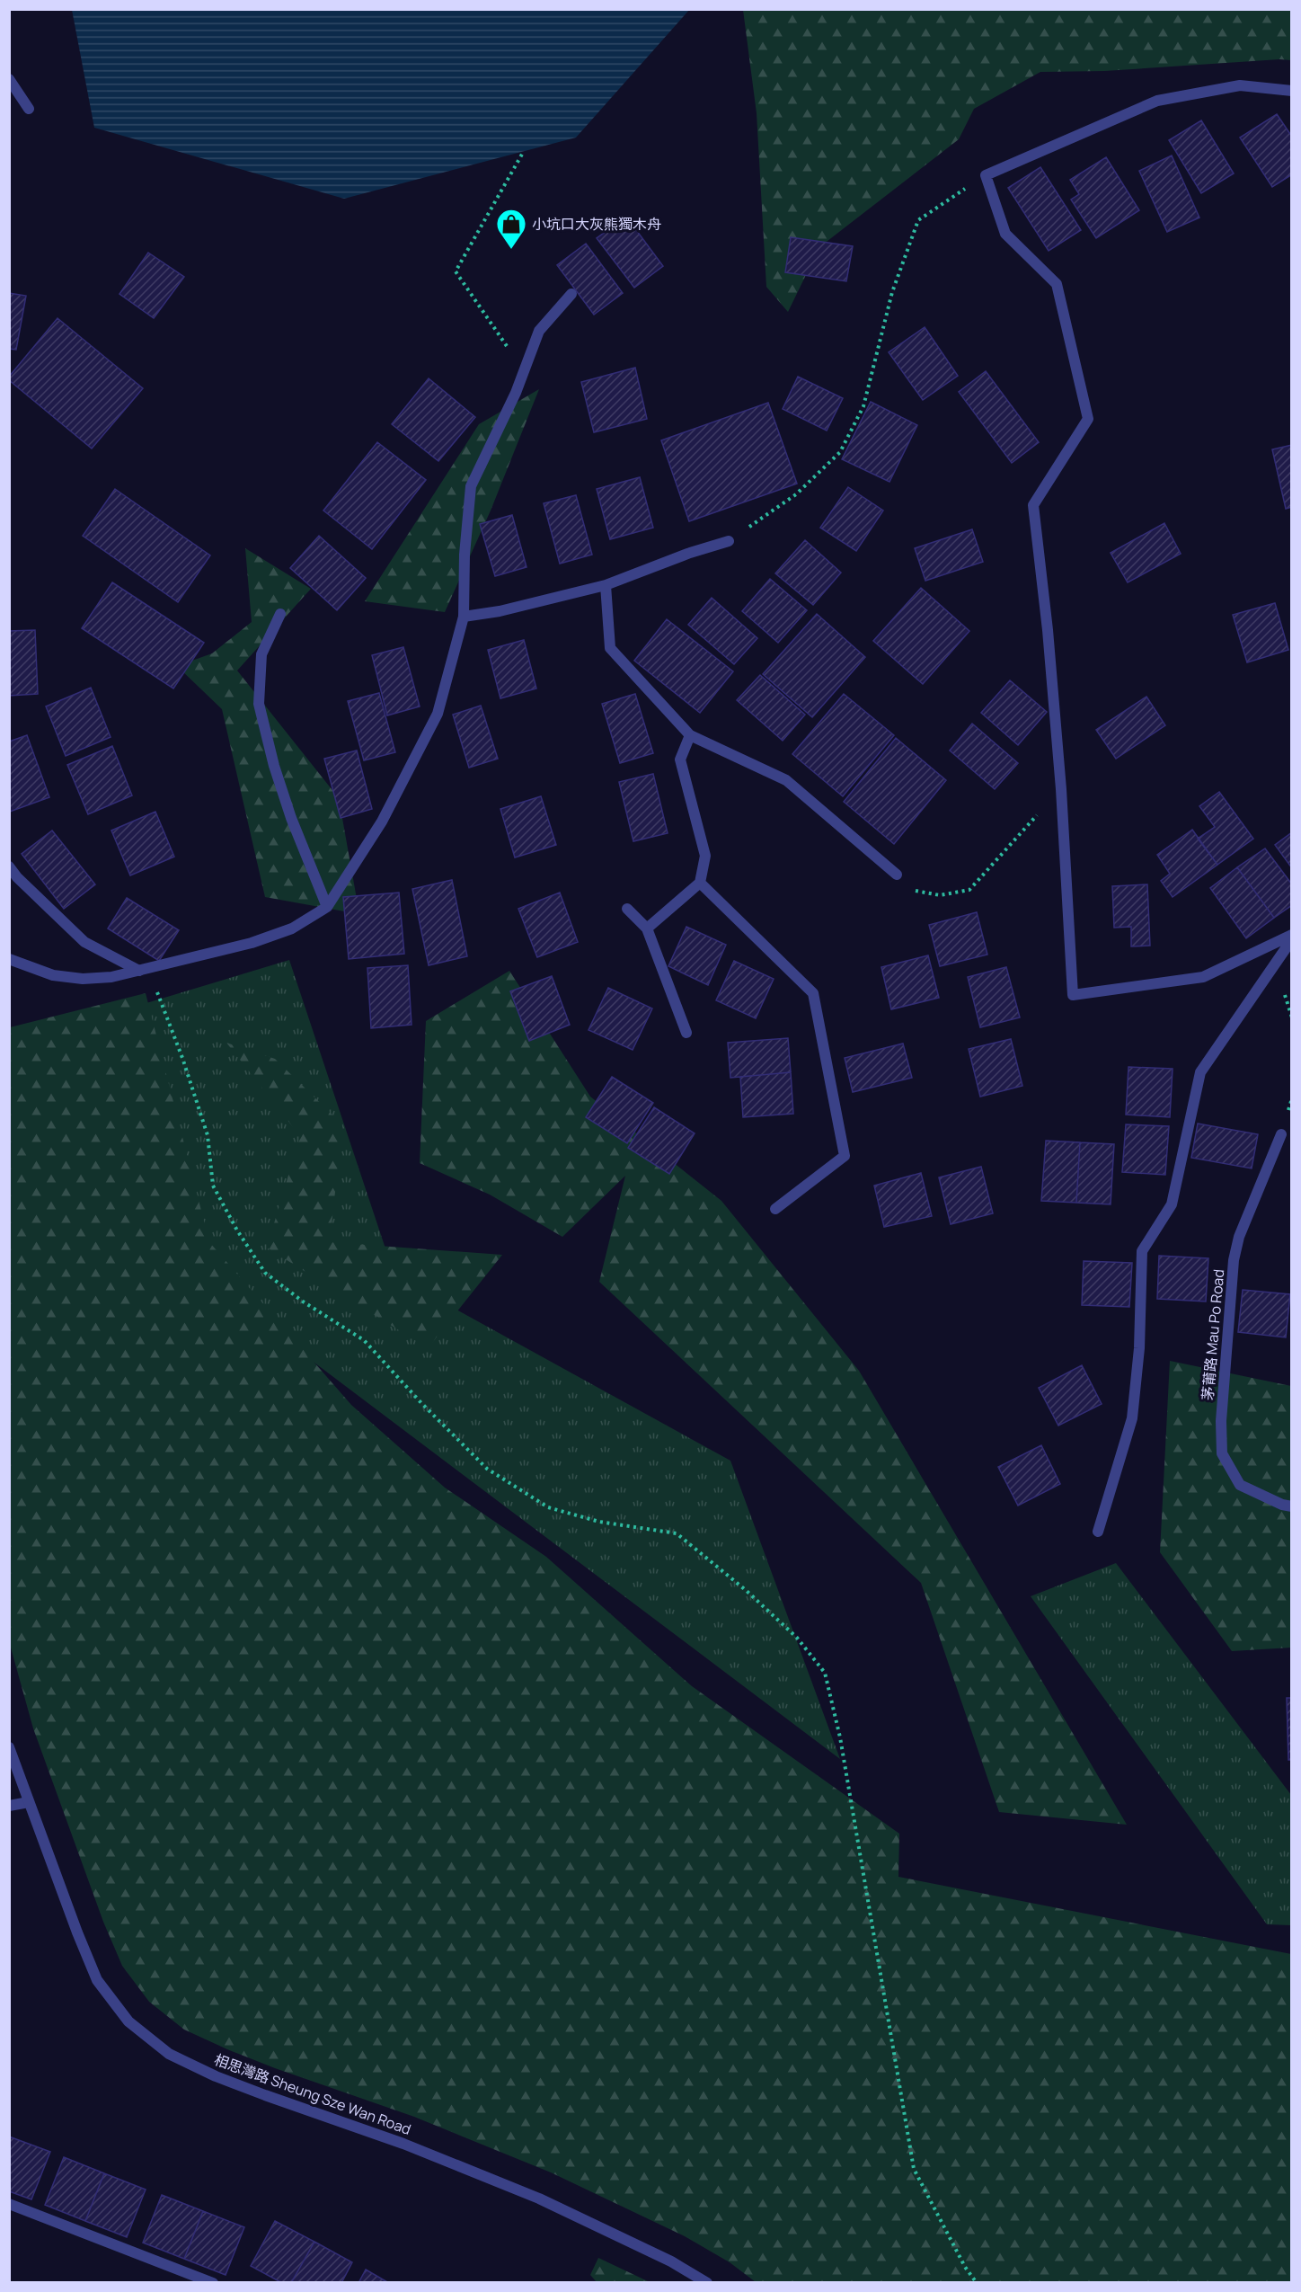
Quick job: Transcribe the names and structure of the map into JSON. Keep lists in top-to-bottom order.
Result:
{
  "streets": {
    "street": ["茅莆路 Mau Po Road", "相思灣路 Sheung Sze Wan Road"]
  },
  "places": {
    "shop": ["小坑口大灰熊獨木舟"]
  }
}
